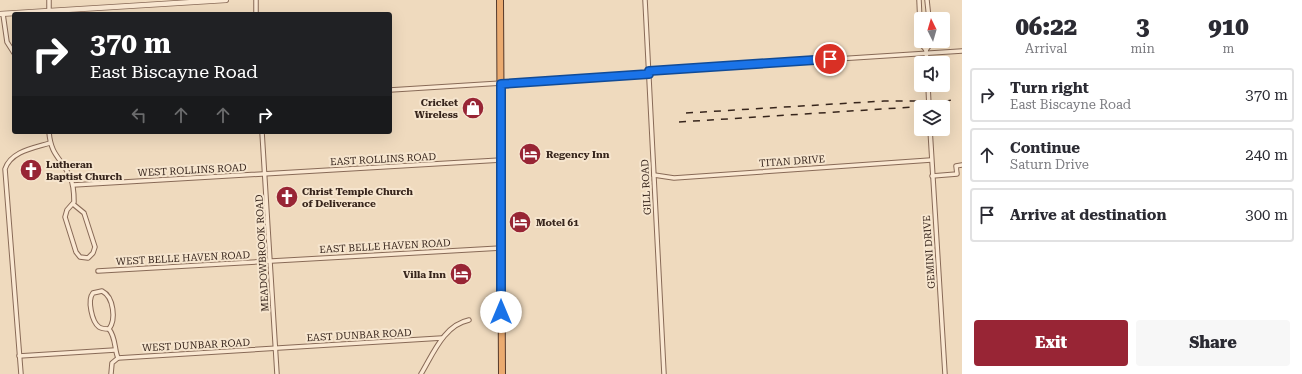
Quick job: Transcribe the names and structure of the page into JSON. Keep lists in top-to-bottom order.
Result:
{
  "streets": {
    "street": [
      "EAST ROLLINS ROAD",
      "TITAN DRIVE",
      "WEST ROLLINS ROAD",
      "GILL ROAD",
      "EAST BELLE HAVEN ROAD",
      "GEMINI DRIVE",
      "MEADOWBROOK ROAD",
      "WEST BELLE HAVEN ROAD",
      "EAST DUNBAR ROAD",
      "WEST DUNBAR ROAD"
    ]
  },
  "crossings": [
    ["EAST ROLLINS ROAD", "WEST ROLLINS ROAD"],
    ["EAST ROLLINS ROAD", "MEADOWBROOK ROAD"],
    ["TITAN DRIVE", "GILL ROAD"],
    ["TITAN DRIVE", "GEMINI DRIVE"],
    ["WEST ROLLINS ROAD", "MEADOWBROOK ROAD"],
    ["EAST BELLE HAVEN ROAD", "MEADOWBROOK ROAD"],
    ["EAST BELLE HAVEN ROAD", "WEST BELLE HAVEN ROAD"],
    ["MEADOWBROOK ROAD", "WEST BELLE HAVEN ROAD"],
    ["MEADOWBROOK ROAD", "EAST DUNBAR ROAD"],
    ["MEADOWBROOK ROAD", "WEST DUNBAR ROAD"],
    ["EAST DUNBAR ROAD", "WEST DUNBAR ROAD"]
  ],
  "places": {
    "shop": ["Cricket Wireless"],
    "hotel": ["Regency Inn", "Motel 61", "Villa Inn"],
    "church": ["Lutheran Baptist Church", "Christ Temple Church of Deliverance"]
  },
  "north": "top",
  "page": {
    "eta": [
      "06:22",
      "Arrival",
      "3",
      "min",
      "910",
      "m"
    ],
    "turn": ["370 m", "East Biscayne Road"],
    "list": [
      {
        "name": "Turn right",
        "note": "East Biscayne Road",
        "value": "370 m"
      },
      {
        "name": "Continue",
        "note": "Saturn Drive",
        "value": "240 m"
      },
      {
        "name": "Arrive at destination",
        "value": "300 m"
      }
    ],
    "buttons": ["Exit", "Share"]
  }
}
